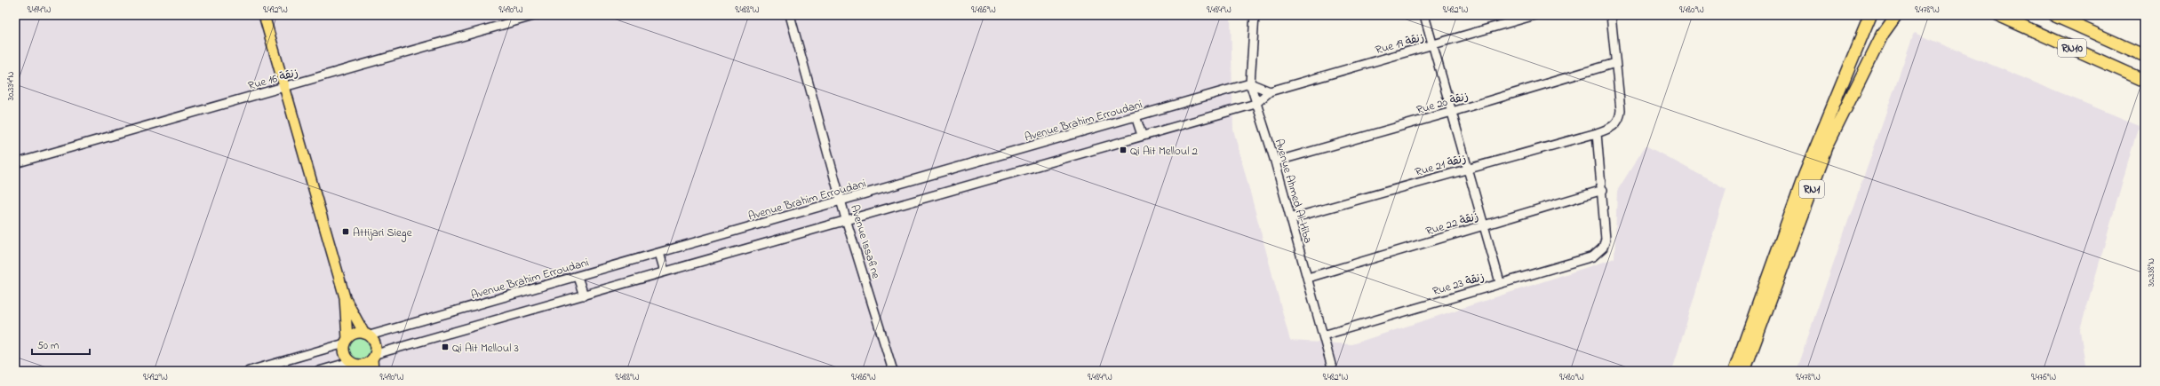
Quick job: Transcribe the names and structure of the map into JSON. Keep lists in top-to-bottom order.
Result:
{
  "streets": {
    "highway": ["RN10", "RN1"],
    "street": [
      "Rue 19 زنقة",
      "Rue 16 زنقة",
      "Rue 20 زنقة",
      "Avenue Brahim Erroudani",
      "Rue 21 زنقة",
      "Avenue Ahmed Al-Hiba",
      "Rue 22 زنقة",
      "Avenue Issafine",
      "Rue 23 زنقة"
    ]
  },
  "crossings": [
    ["Rue 19 زنقة", "Avenue Ahmed Al-Hiba"],
    ["Rue 20 زنقة", "Rue 21 زنقة"],
    ["Rue 20 زنقة", "Avenue Ahmed Al-Hiba"],
    ["Avenue Brahim Erroudani", "Avenue Ahmed Al-Hiba"],
    ["Avenue Brahim Erroudani", "Avenue Issafine"],
    ["Rue 21 زنقة", "Avenue Ahmed Al-Hiba"],
    ["Avenue Ahmed Al-Hiba", "Rue 22 زنقة"],
    ["Avenue Ahmed Al-Hiba", "Rue 23 زنقة"],
    ["Rue 22 زنقة", "Rue 23 زنقة"]
  ],
  "places": {
    "transit": ["Qi Ait Melloul 2", "Attijari Siege", "Qi Ait Melloul 3"]
  },
  "scale_bar": "50 m",
  "coordinates": [
    "9.494°W",
    "9.492°W",
    "9.490°W",
    "9.488°W",
    "9.486°W",
    "9.484°W",
    "9.482°W",
    "9.480°W",
    "9.478°W",
    "30.334°N",
    "30.338°N",
    "9.476°W"
  ]
}
